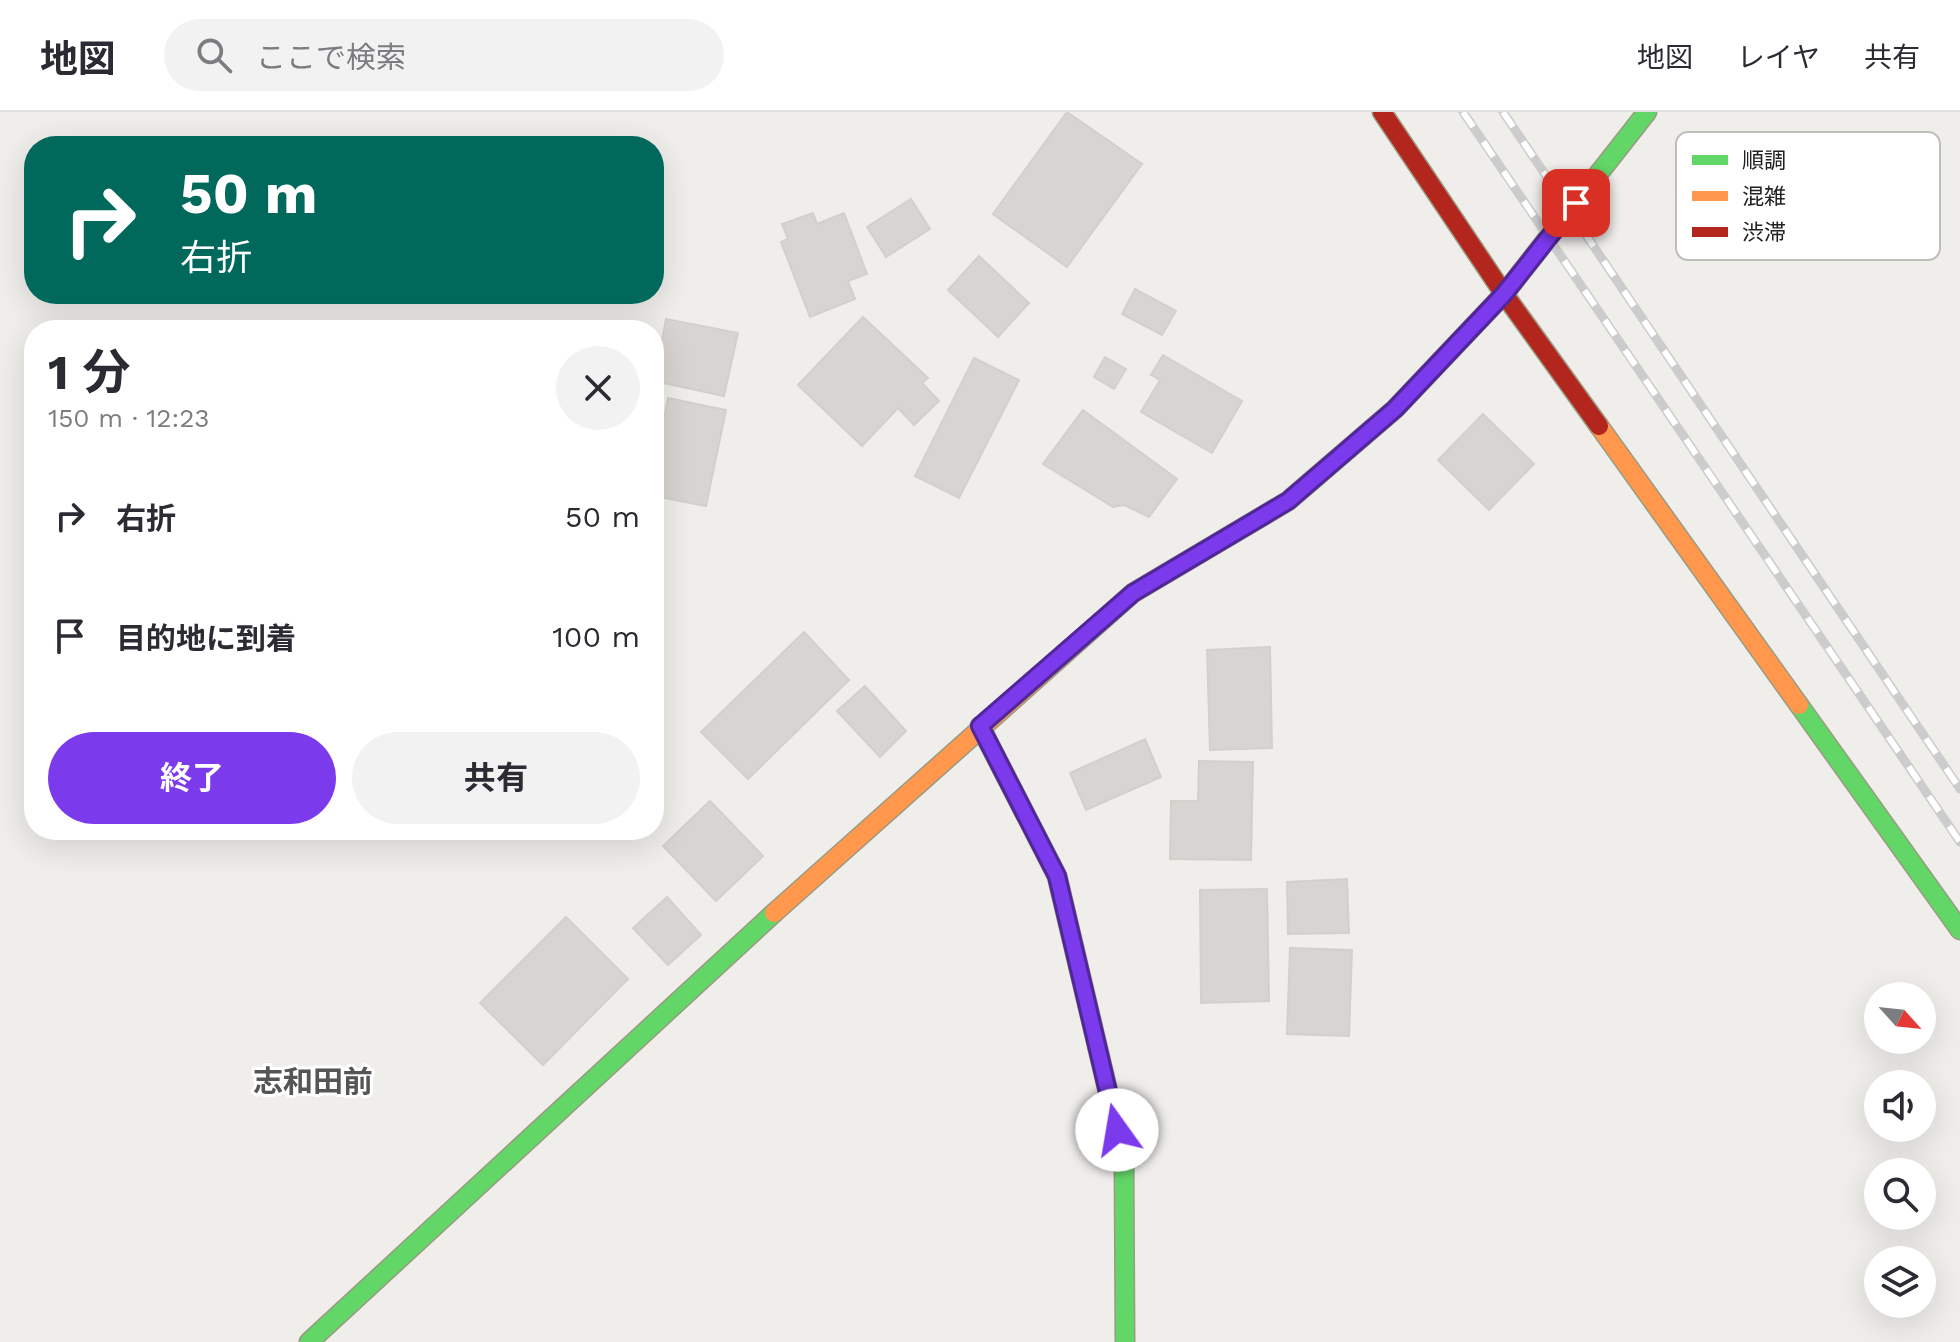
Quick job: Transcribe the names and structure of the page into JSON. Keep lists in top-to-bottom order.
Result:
{
  "districts": ["志和田前"],
  "legend": ["順調", "混雑", "渋滞"],
  "north": "bottom right",
  "page": {
    "header": "地図",
    "search": "ここで検索",
    "nav": ["地図", "レイヤ", "共有"],
    "turn": ["50 m", "右折"],
    "heading": ["1 分", "150 m · 12:23"],
    "list": [
      {
        "name": "右折",
        "value": "50 m"
      },
      {
        "name": "目的地に到着",
        "value": "100 m"
      }
    ],
    "buttons": ["終了", "共有"]
  }
}
